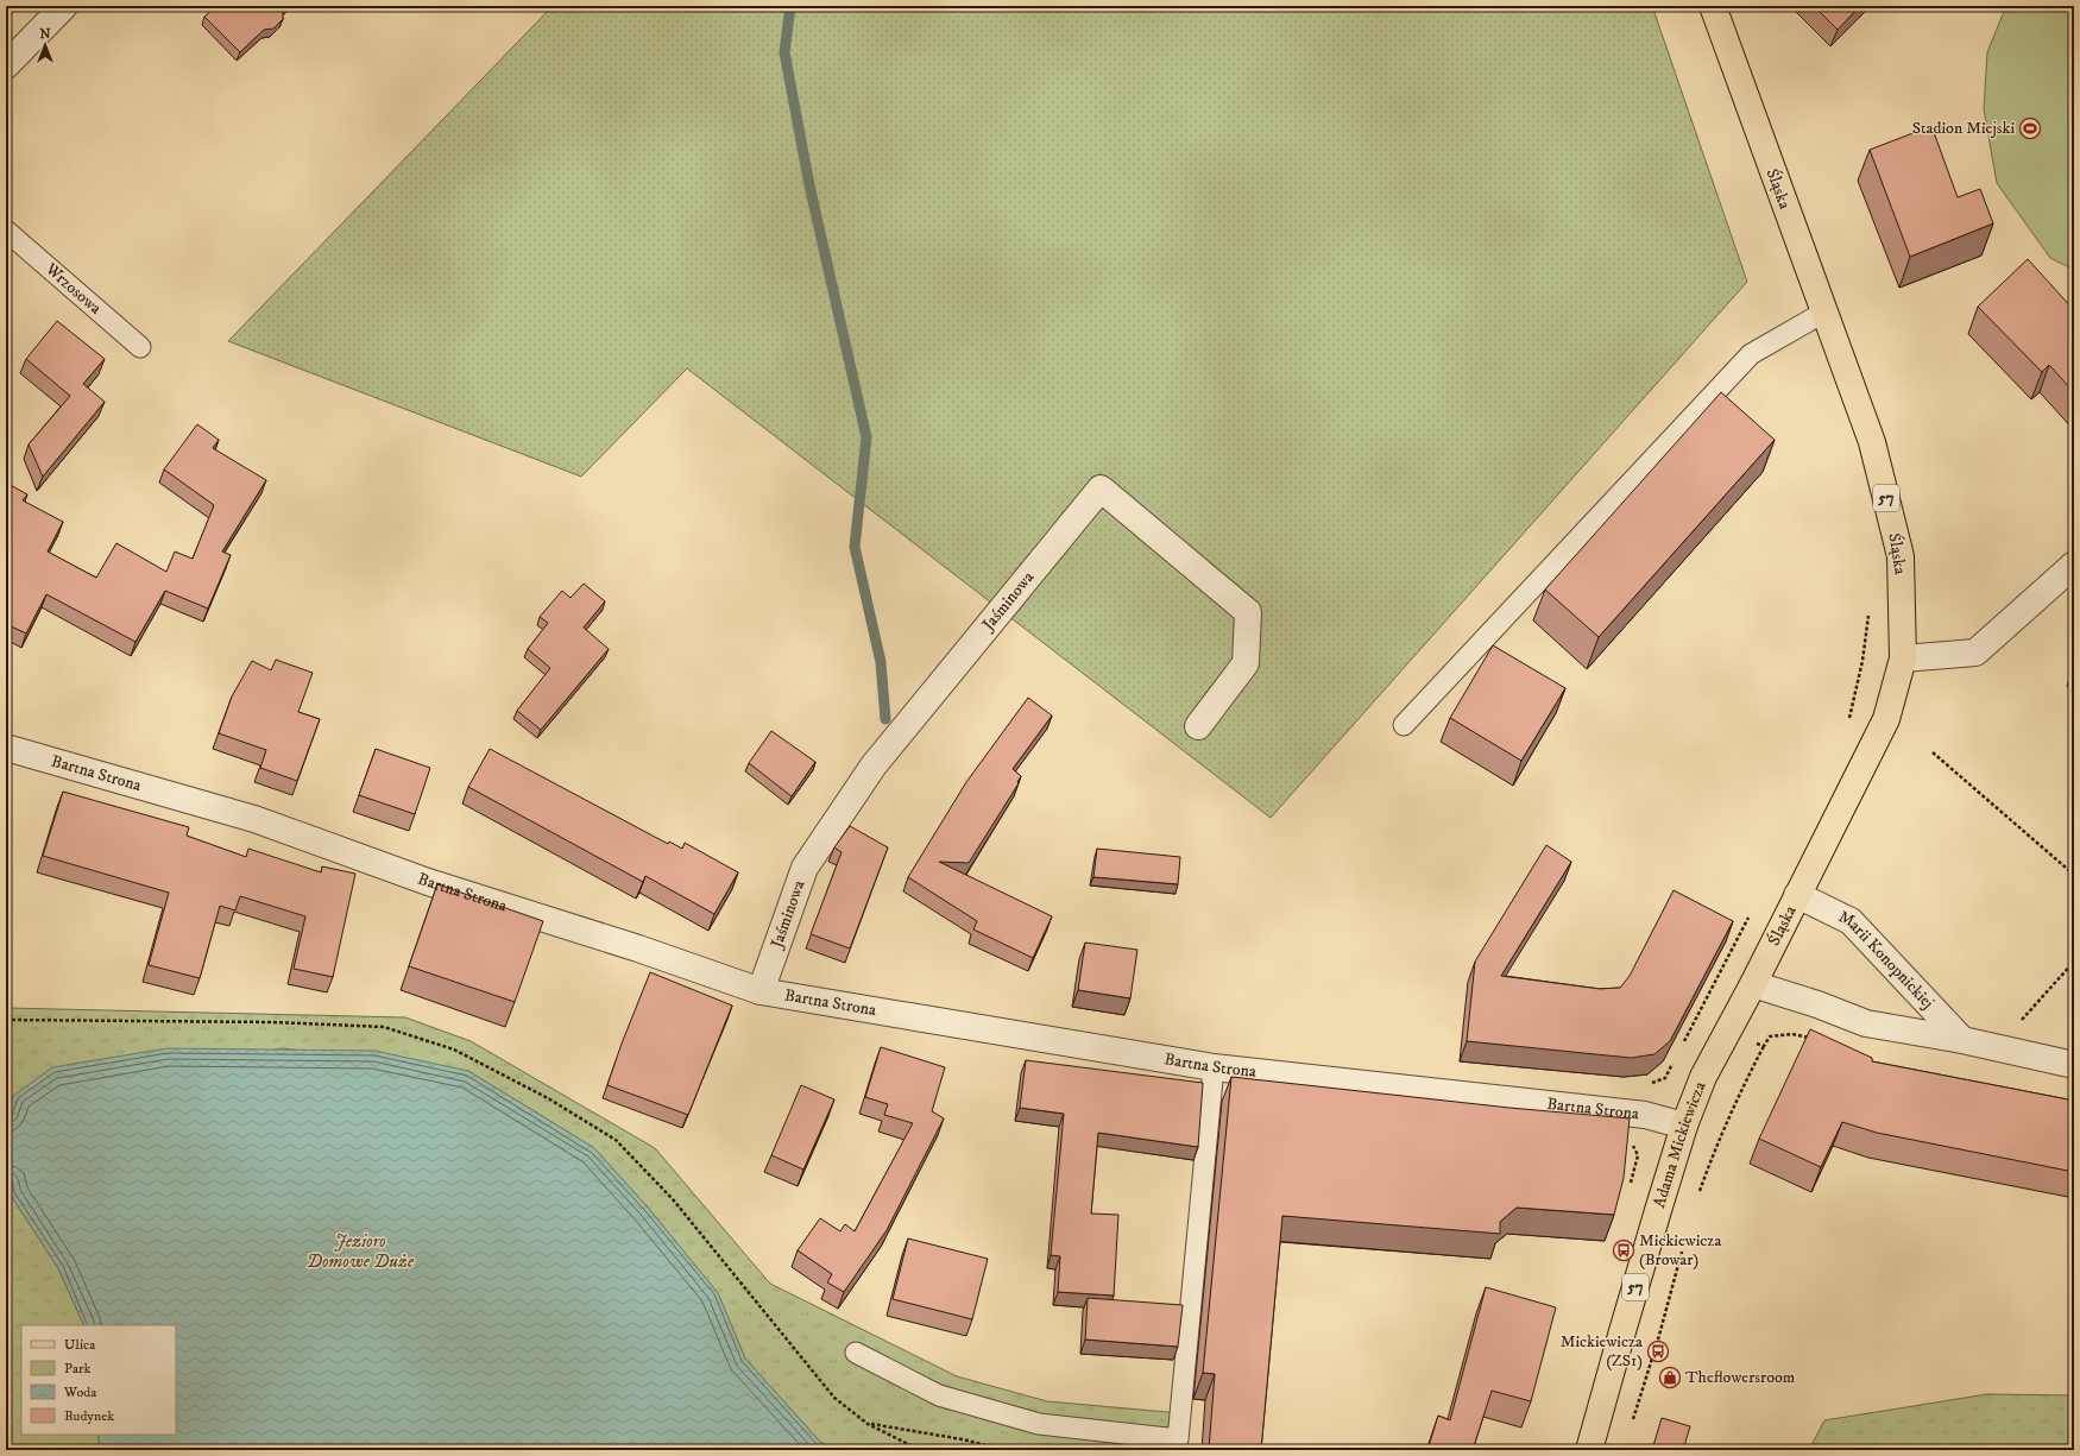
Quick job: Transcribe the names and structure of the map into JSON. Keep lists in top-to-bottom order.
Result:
{
  "streets": {
    "main road": ["Śląska", "57", "Adama Mickiewicza"],
    "street": ["Jaśminowa", "Bartna Strona", "Marii Konopnickiej"],
    "lane": ["Wrzosowa"]
  },
  "crossings": [
    ["Śląska", "Marii Konopnickiej"],
    ["Śląska", "Adama Mickiewicza"],
    ["Jaśminowa", "Bartna Strona"],
    ["Bartna Strona", "Adama Mickiewicza"],
    ["Marii Konopnickiej", "Adama Mickiewicza"]
  ],
  "water": ["Jezioro Domowe Duże"],
  "places": {
    "sports": ["Stadion Miejski"],
    "bus stop": ["Mickiewicza (Browar)", "Mickiewicza (ZS1)"],
    "shop": ["Theflowersroom"]
  },
  "legend": [
    "Ulica",
    "Park",
    "Woda",
    "Budynek"
  ],
  "north": "top"
}
